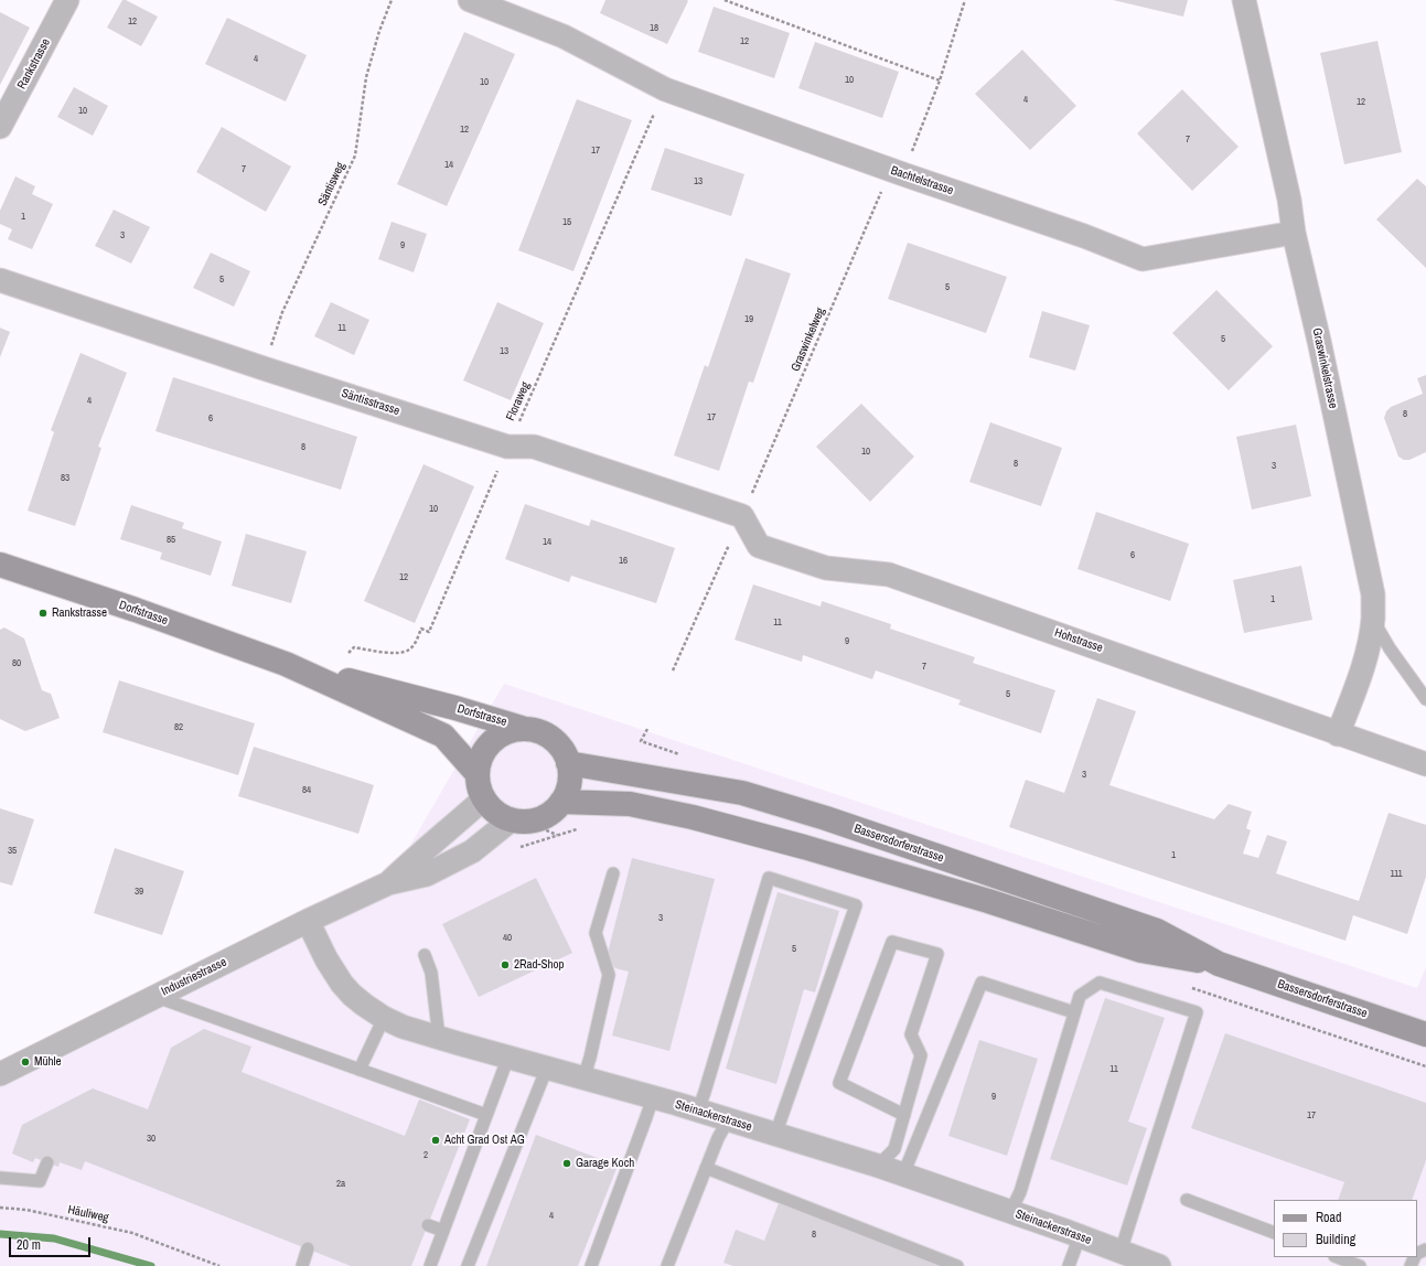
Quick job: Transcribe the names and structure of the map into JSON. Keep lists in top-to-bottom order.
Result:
{
  "streets": {
    "main road": ["Dorfstrasse", "Bassersdorferstrasse"],
    "street": [
      "Rankstrasse",
      "Bachtelstrasse",
      "Graswinkelstrasse",
      "Säntisstrasse",
      "Hohstrasse",
      "Industriestrasse",
      "Steinackerstrasse"
    ],
    "path": [
      "Säntisweg",
      "Graswinkelweg",
      "Floraweg",
      "Häuliweg"
    ]
  },
  "crossings": [
    ["Bachtelstrasse", "Graswinkelweg"],
    ["Bachtelstrasse", "Graswinkelstrasse"],
    ["Bachtelstrasse", "Floraweg"],
    ["Säntisweg", "Säntisstrasse"],
    ["Graswinkelweg", "Säntisstrasse"],
    ["Graswinkelweg", "Hohstrasse"],
    ["Graswinkelstrasse", "Hohstrasse"],
    ["Floraweg", "Säntisstrasse"],
    ["Säntisstrasse", "Hohstrasse"],
    ["Dorfstrasse", "Bassersdorferstrasse"],
    ["Dorfstrasse", "Industriestrasse"],
    ["Bassersdorferstrasse", "Industriestrasse"],
    ["Industriestrasse", "Steinackerstrasse"]
  ],
  "places": [
    "Rankstrasse",
    "2Rad-Shop",
    "Mühle",
    "Acht Grad Ost AG",
    "Garage Koch"
  ],
  "house_numbers": [
    "12",
    "18",
    "12",
    "4",
    "10",
    "10",
    "4",
    "12",
    "10",
    "12",
    "7",
    "17",
    "14",
    "7",
    "13",
    "1",
    "15",
    "3",
    "9",
    "5",
    "5",
    "19",
    "11",
    "5",
    "13",
    "4",
    "8",
    "17",
    "6",
    "8",
    "10",
    "8",
    "3",
    "83",
    "10",
    "85",
    "14",
    "6",
    "16",
    "12",
    "1",
    "11",
    "9",
    "80",
    "7",
    "5",
    "82",
    "3",
    "84",
    "35",
    "1",
    "111",
    "39",
    "3",
    "40",
    "5",
    "11",
    "9",
    "17",
    "30",
    "2",
    "2a",
    "4",
    "8"
  ],
  "legend": ["Road", "Building"],
  "scale_bar": "20 m"
}
